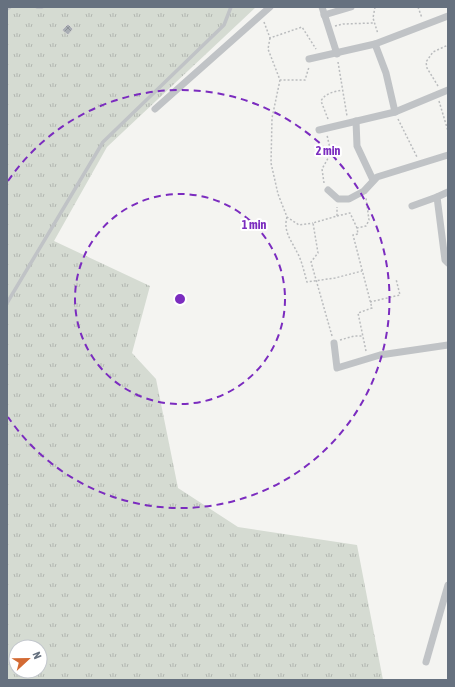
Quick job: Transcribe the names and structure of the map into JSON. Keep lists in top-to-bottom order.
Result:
{
  "north": "right",
  "rings": ["2 min", "1 min"]
}
